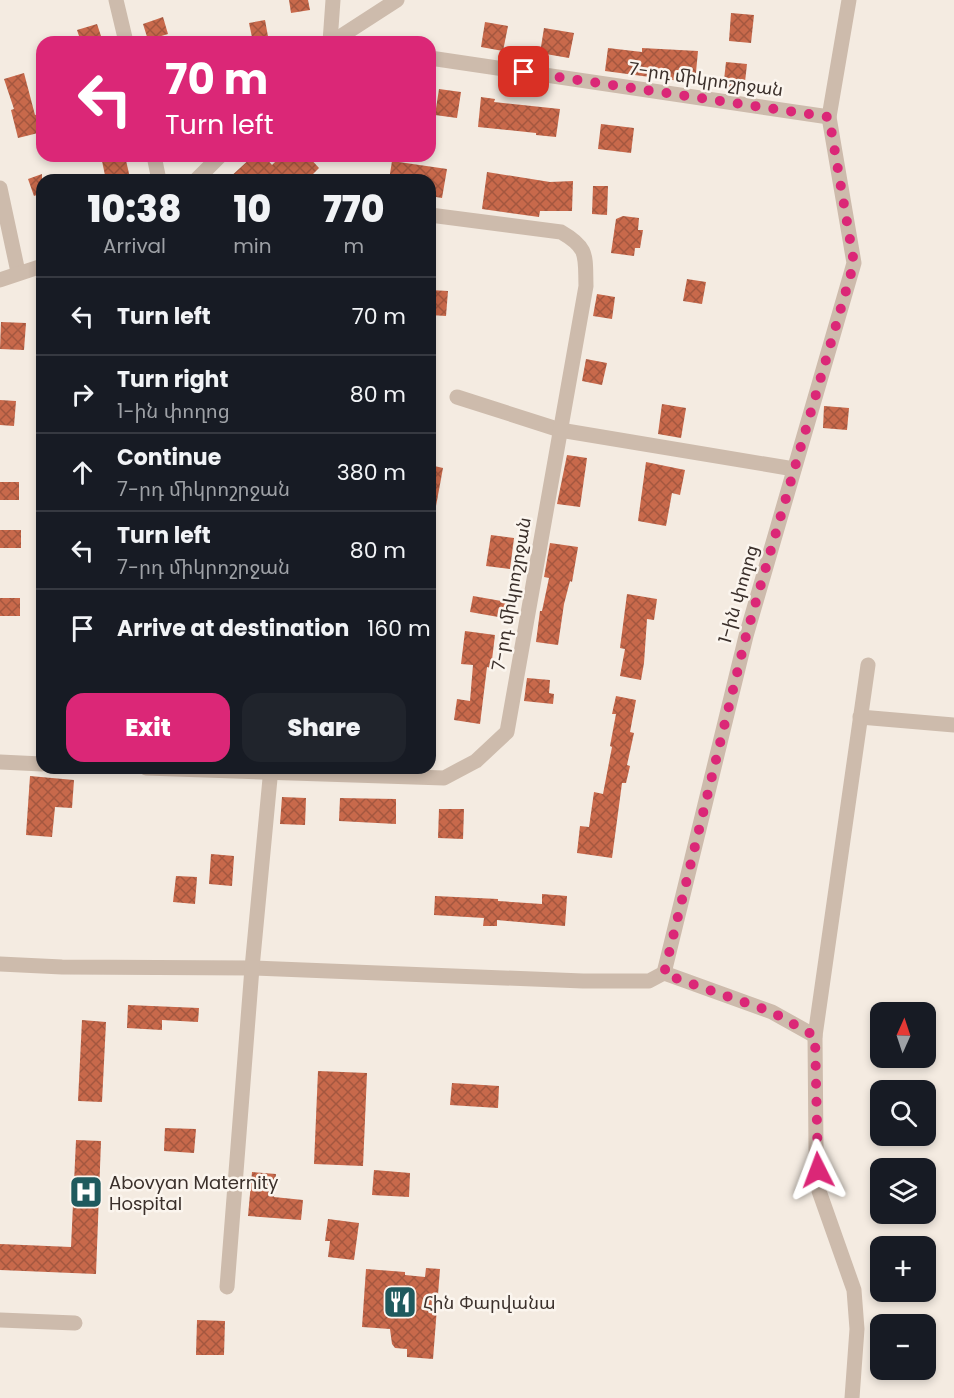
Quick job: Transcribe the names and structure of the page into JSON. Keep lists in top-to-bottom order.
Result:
{
  "streets": {
    "street": ["7-րդ միկրոշրջան", "1-ին փողոց"]
  },
  "crossings": [
    ["7-րդ միկրոշրջան", "1-ին փողոց"]
  ],
  "places": {
    "hospital": ["Abovyan Maternity Hospital"],
    "restaurant": ["Հին Փարվանա"]
  },
  "north": "top",
  "page": {
    "turn": ["70 m", "Turn left"],
    "eta": [
      "10:38",
      "Arrival",
      "10",
      "min",
      "770",
      "m"
    ],
    "list": [
      {
        "name": "Turn left",
        "value": "70 m"
      },
      {
        "name": "Turn right",
        "note": "1-ին փողոց",
        "value": "80 m"
      },
      {
        "name": "Continue",
        "note": "7-րդ միկրոշրջան",
        "value": "380 m"
      },
      {
        "name": "Turn left",
        "note": "7-րդ միկրոշրջան",
        "value": "80 m"
      },
      {
        "name": "Arrive at destination",
        "value": "160 m"
      }
    ],
    "buttons": ["Exit", "Share"],
    "map_buttons": ["+", "−"]
  }
}
